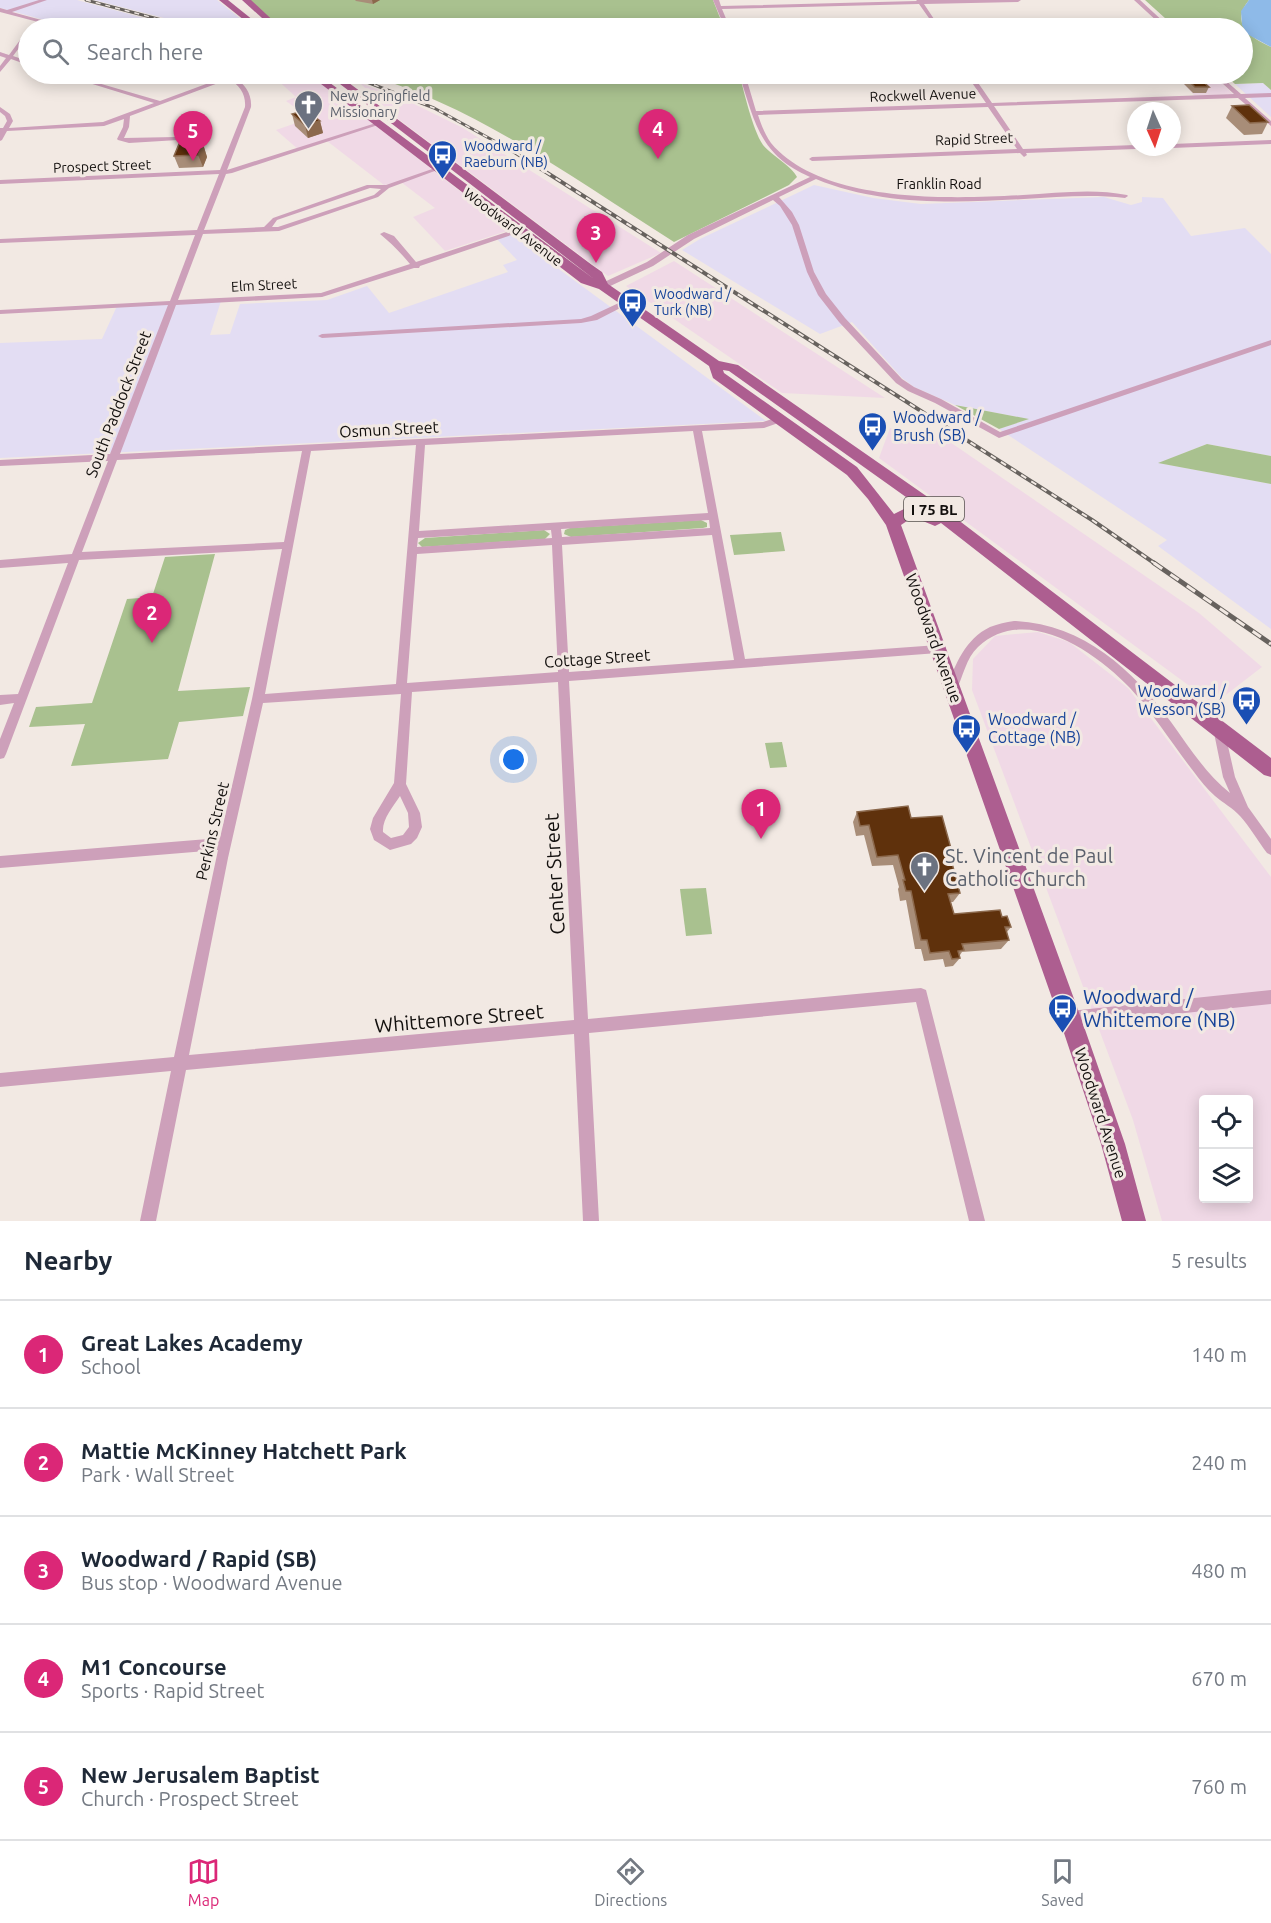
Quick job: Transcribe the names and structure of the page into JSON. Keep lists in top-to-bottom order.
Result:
{
  "streets": {
    "main road": ["Woodward Avenue", "I 75 BL"],
    "street": [
      "Rockwell Avenue",
      "Rapid Street",
      "Prospect Street",
      "Franklin Road",
      "Elm Street",
      "South Paddock Street",
      "Osmun Street",
      "Cottage Street",
      "Perkins Street",
      "Center Street",
      "Whittemore Street"
    ]
  },
  "crossings": [
    ["Rockwell Avenue", "Franklin Road"],
    ["Prospect Street", "Woodward Avenue"],
    ["Prospect Street", "South Paddock Street"],
    ["Woodward Avenue", "Elm Street"],
    ["Woodward Avenue", "Osmun Street"],
    ["Woodward Avenue", "Cottage Street"],
    ["Elm Street", "South Paddock Street"],
    ["South Paddock Street", "Osmun Street"],
    ["Osmun Street", "Perkins Street"],
    ["Cottage Street", "Perkins Street"],
    ["Cottage Street", "Center Street"],
    ["Perkins Street", "Whittemore Street"],
    ["Center Street", "Whittemore Street"]
  ],
  "places": {
    "church": ["New Springfield Missionary", "St. Vincent de Paul Catholic Church"],
    "bus stop": [
      "Woodward / Raeburn (NB)",
      "Woodward / Turk (NB)",
      "Woodward / Brush (SB)",
      "Woodward / Wesson (SB)",
      "Woodward / Cottage (NB)",
      "Woodward / Whittemore (NB)"
    ]
  },
  "north": "bottom",
  "page": {
    "search": "Search here",
    "pins": [
      "4",
      "5",
      "3",
      "2",
      "1"
    ],
    "heading": ["Nearby", "5 results"],
    "list": [
      {
        "mark": "1",
        "name": "Great Lakes Academy",
        "note": "School",
        "value": "140 m"
      },
      {
        "mark": "2",
        "name": "Mattie McKinney Hatchett Park",
        "note": "Park · Wall Street",
        "value": "240 m"
      },
      {
        "mark": "3",
        "name": "Woodward / Rapid (SB)",
        "note": "Bus stop · Woodward Avenue",
        "value": "480 m"
      },
      {
        "mark": "4",
        "name": "M1 Concourse",
        "note": "Sports · Rapid Street",
        "value": "670 m"
      },
      {
        "mark": "5",
        "name": "New Jerusalem Baptist",
        "note": "Church · Prospect Street",
        "value": "760 m"
      }
    ],
    "nav": ["Map", "Directions", "Saved"]
  }
}
